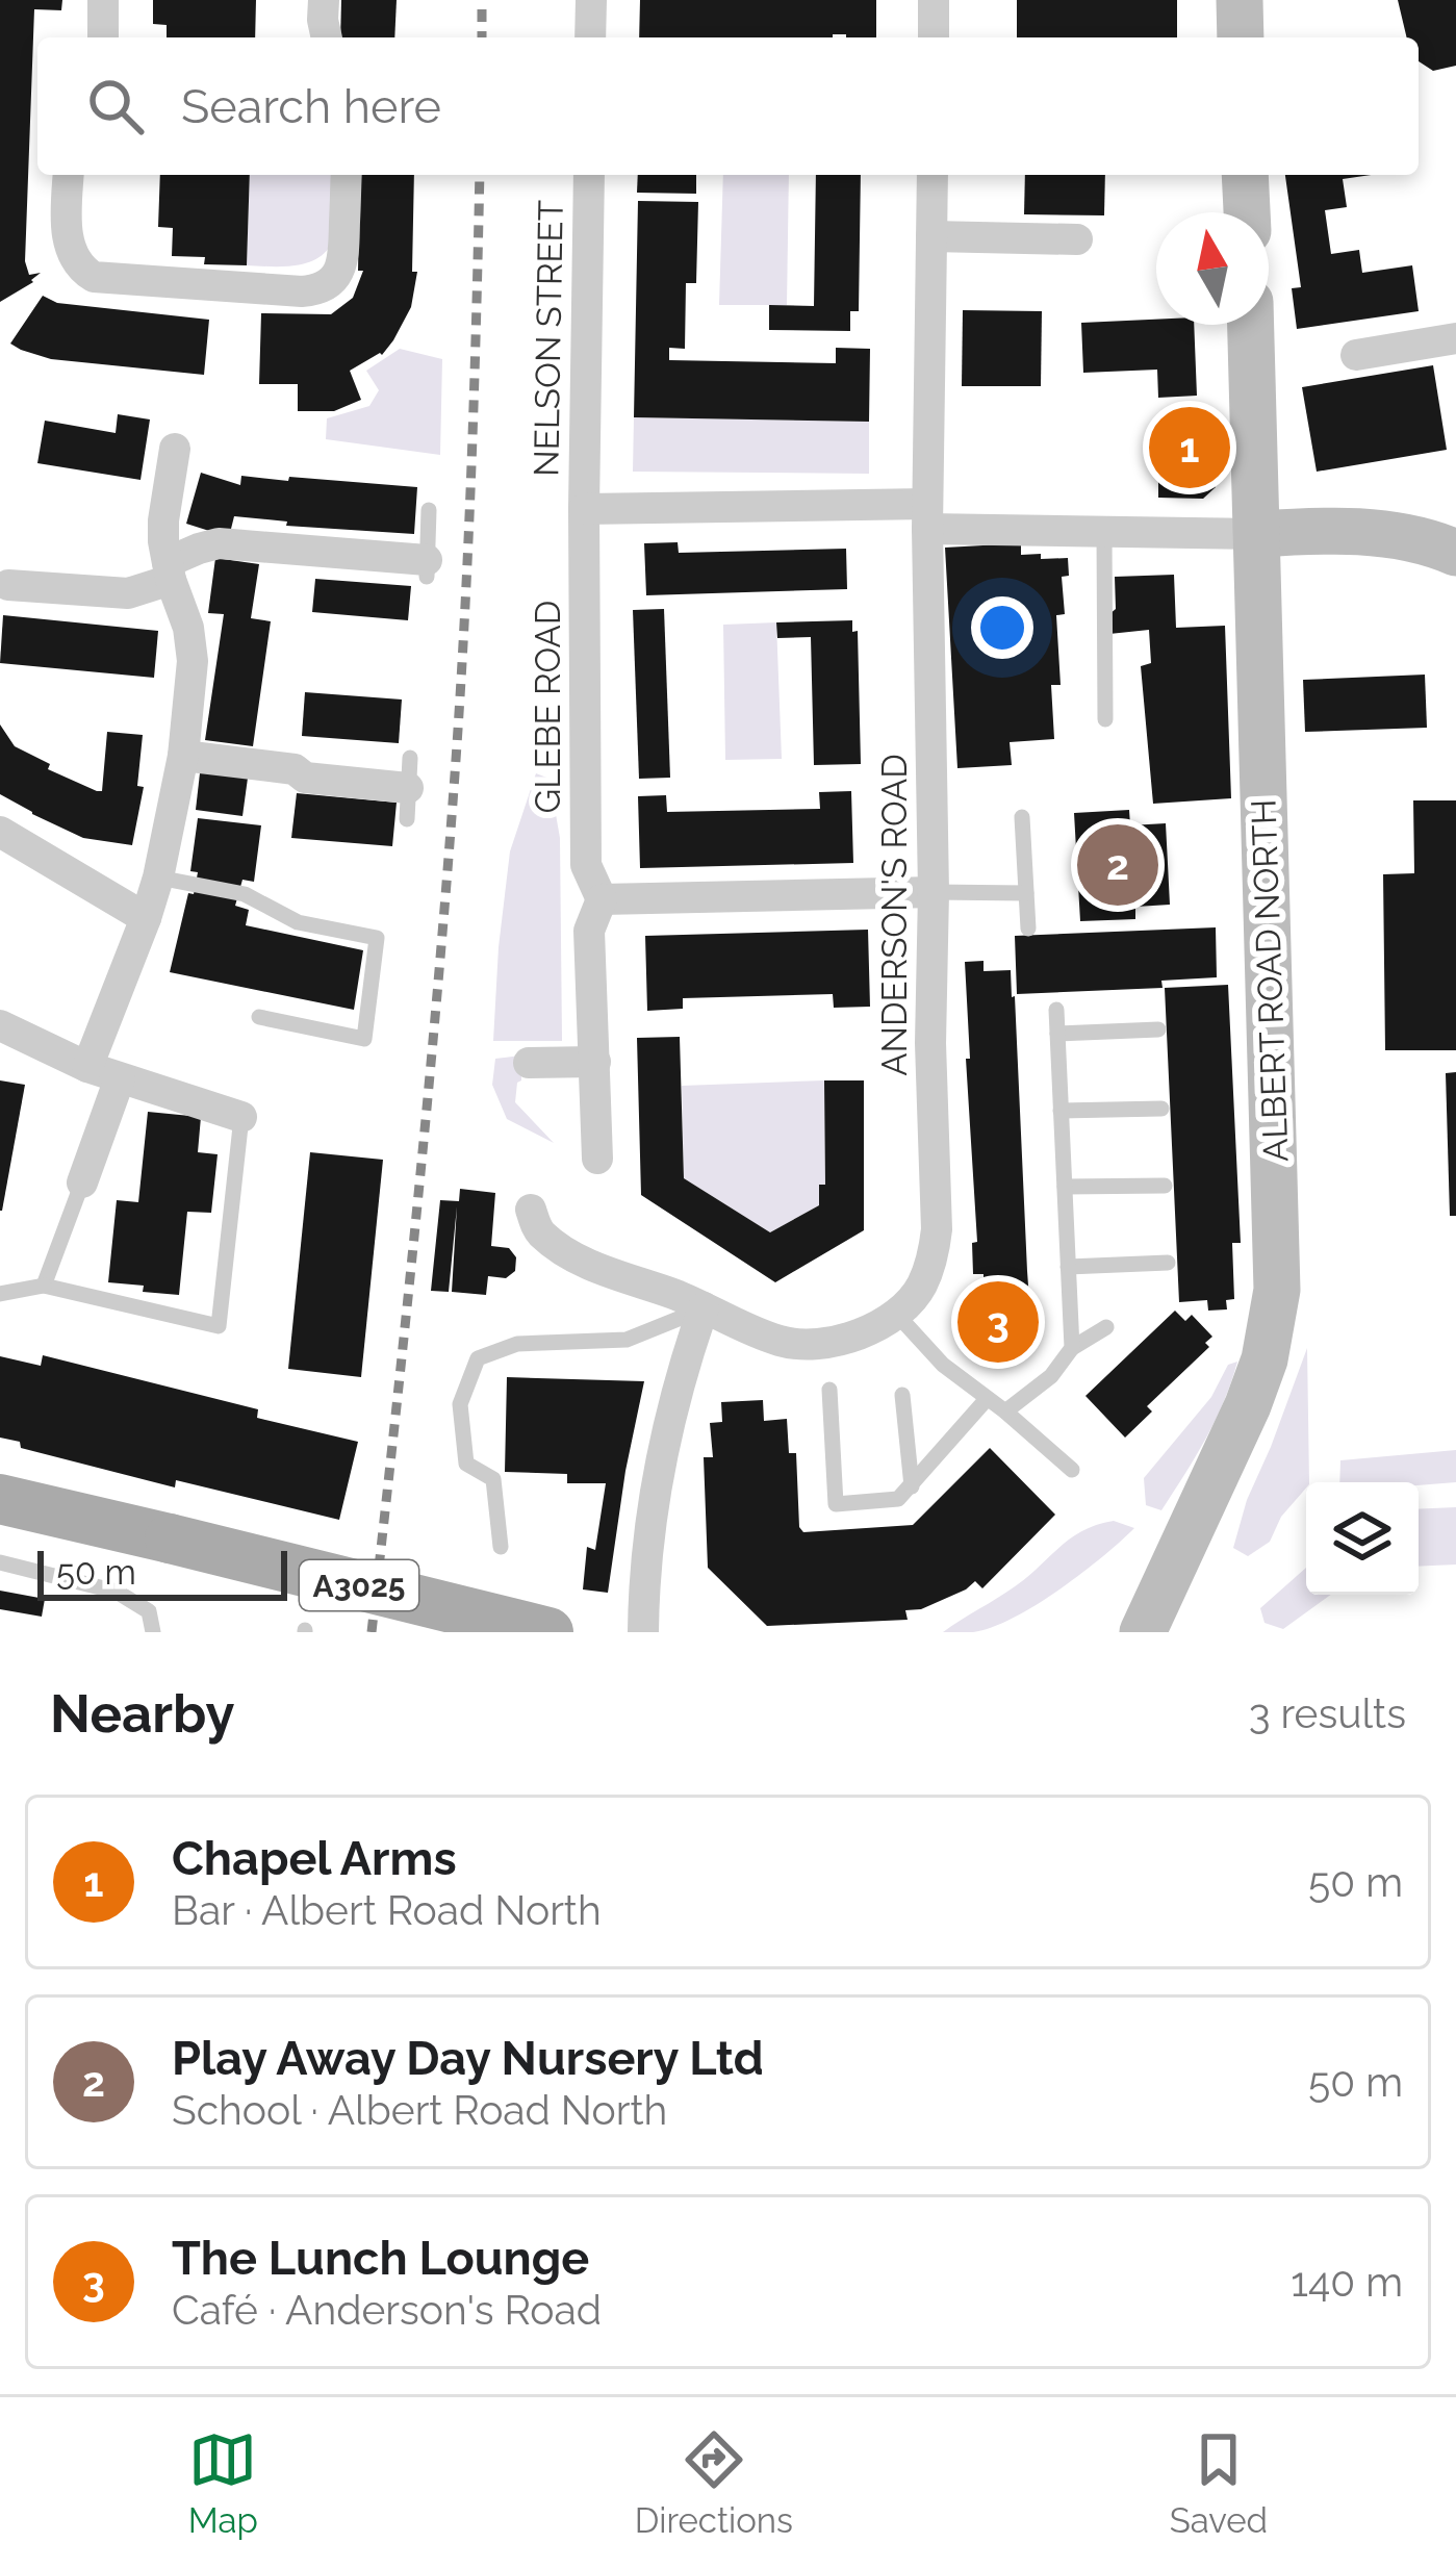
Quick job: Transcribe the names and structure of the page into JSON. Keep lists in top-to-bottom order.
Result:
{
  "streets": {
    "main road": ["ALBERT ROAD NORTH", "A3025"],
    "street": ["NELSON STREET", "GLEBE ROAD", "ANDERSON'S ROAD"]
  },
  "crossings": [
    ["NELSON STREET", "GLEBE ROAD"]
  ],
  "scale_bar": "50 m",
  "north": "top",
  "page": {
    "search": "Search here",
    "pins": ["1", "2", "3"],
    "scale": "50 m",
    "heading": ["Nearby", "3 results"],
    "list": [
      {
        "mark": "1",
        "name": "Chapel Arms",
        "note": "Bar · Albert Road North",
        "value": "50 m"
      },
      {
        "mark": "2",
        "name": "Play Away Day Nursery Ltd",
        "note": "School · Albert Road North",
        "value": "50 m"
      },
      {
        "mark": "3",
        "name": "The Lunch Lounge",
        "note": "Café · Anderson's Road",
        "value": "140 m"
      }
    ],
    "nav": ["Map", "Directions", "Saved"]
  }
}
